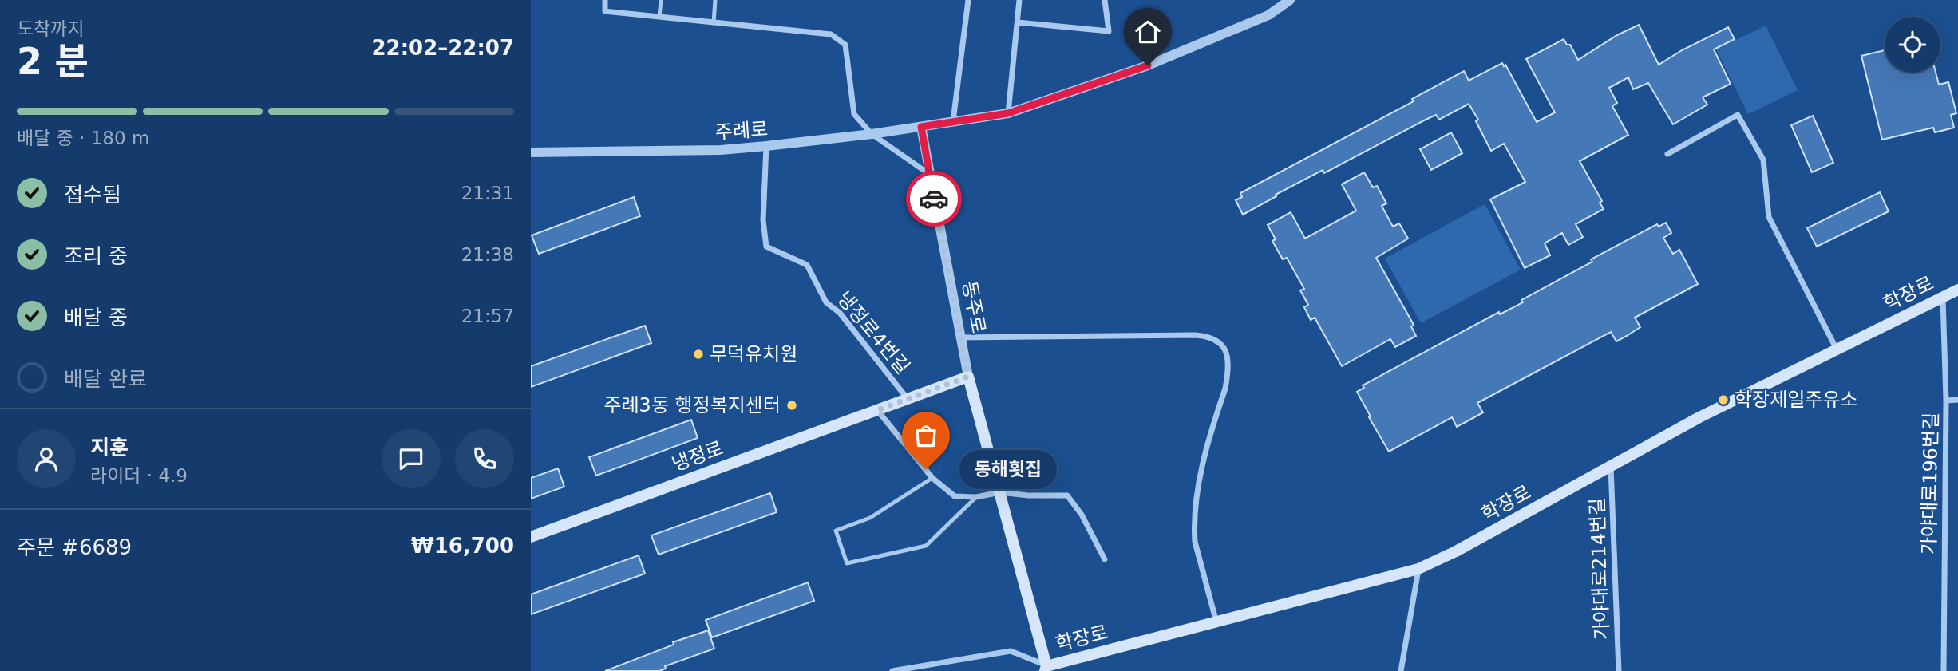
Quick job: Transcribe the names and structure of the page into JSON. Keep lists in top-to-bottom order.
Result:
{
  "streets": {
    "main road": ["학장로", "동주로", "냉정로"],
    "street": [
      "주례로",
      "냉정로4번길",
      "가야대로196번길",
      "가야대로214번길"
    ]
  },
  "crossings": [
    ["주례로", "동주로"],
    ["주례로", "냉정로4번길"],
    ["학장로", "동주로"],
    ["학장로", "가야대로196번길"],
    ["학장로", "가야대로214번길"],
    ["동주로", "냉정로"],
    ["냉정로4번길", "냉정로"]
  ],
  "places": [
    "무덕유치원",
    "학장제일주유소",
    "주례3동 행정복지센터",
    "동해횟집"
  ],
  "page": {
    "heading": ["2 분", "도착까지", "22:02–22:07"],
    "panel": [
      "지훈",
      "라이더 · 4.9",
      "주문 #6689",
      "₩16,700"
    ],
    "bar": "배달 중 · 180 m",
    "list": [
      ["접수됨", "21:31"],
      ["조리 중", "21:38"],
      ["배달 중", "21:57"],
      "배달 완료"
    ],
    "bubble": "동해횟집"
  }
}
